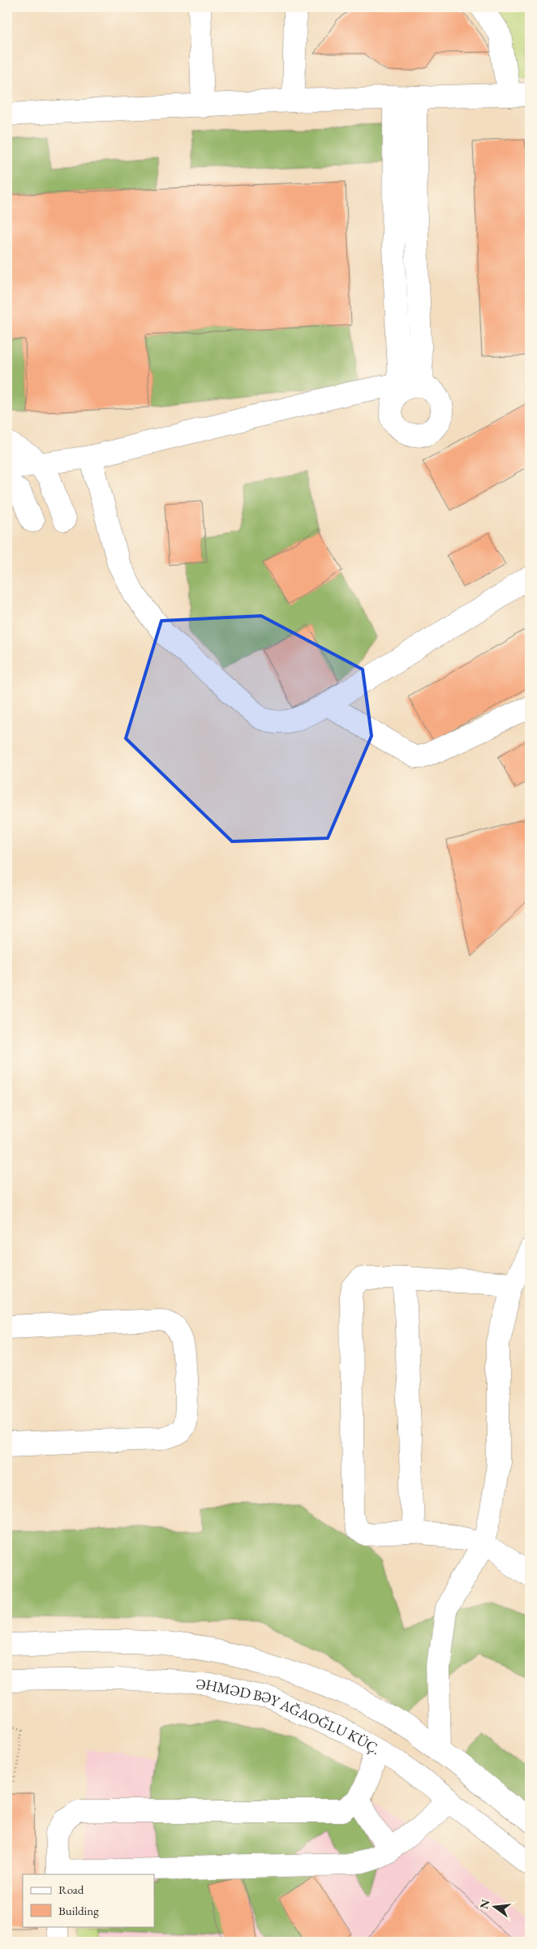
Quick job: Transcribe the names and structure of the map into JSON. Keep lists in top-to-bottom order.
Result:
{
  "streets": {
    "street": ["ƏHMƏD BƏY AĞAOĞLU KÜÇ."]
  },
  "legend": ["Road", "Building"],
  "north": "left"
}
